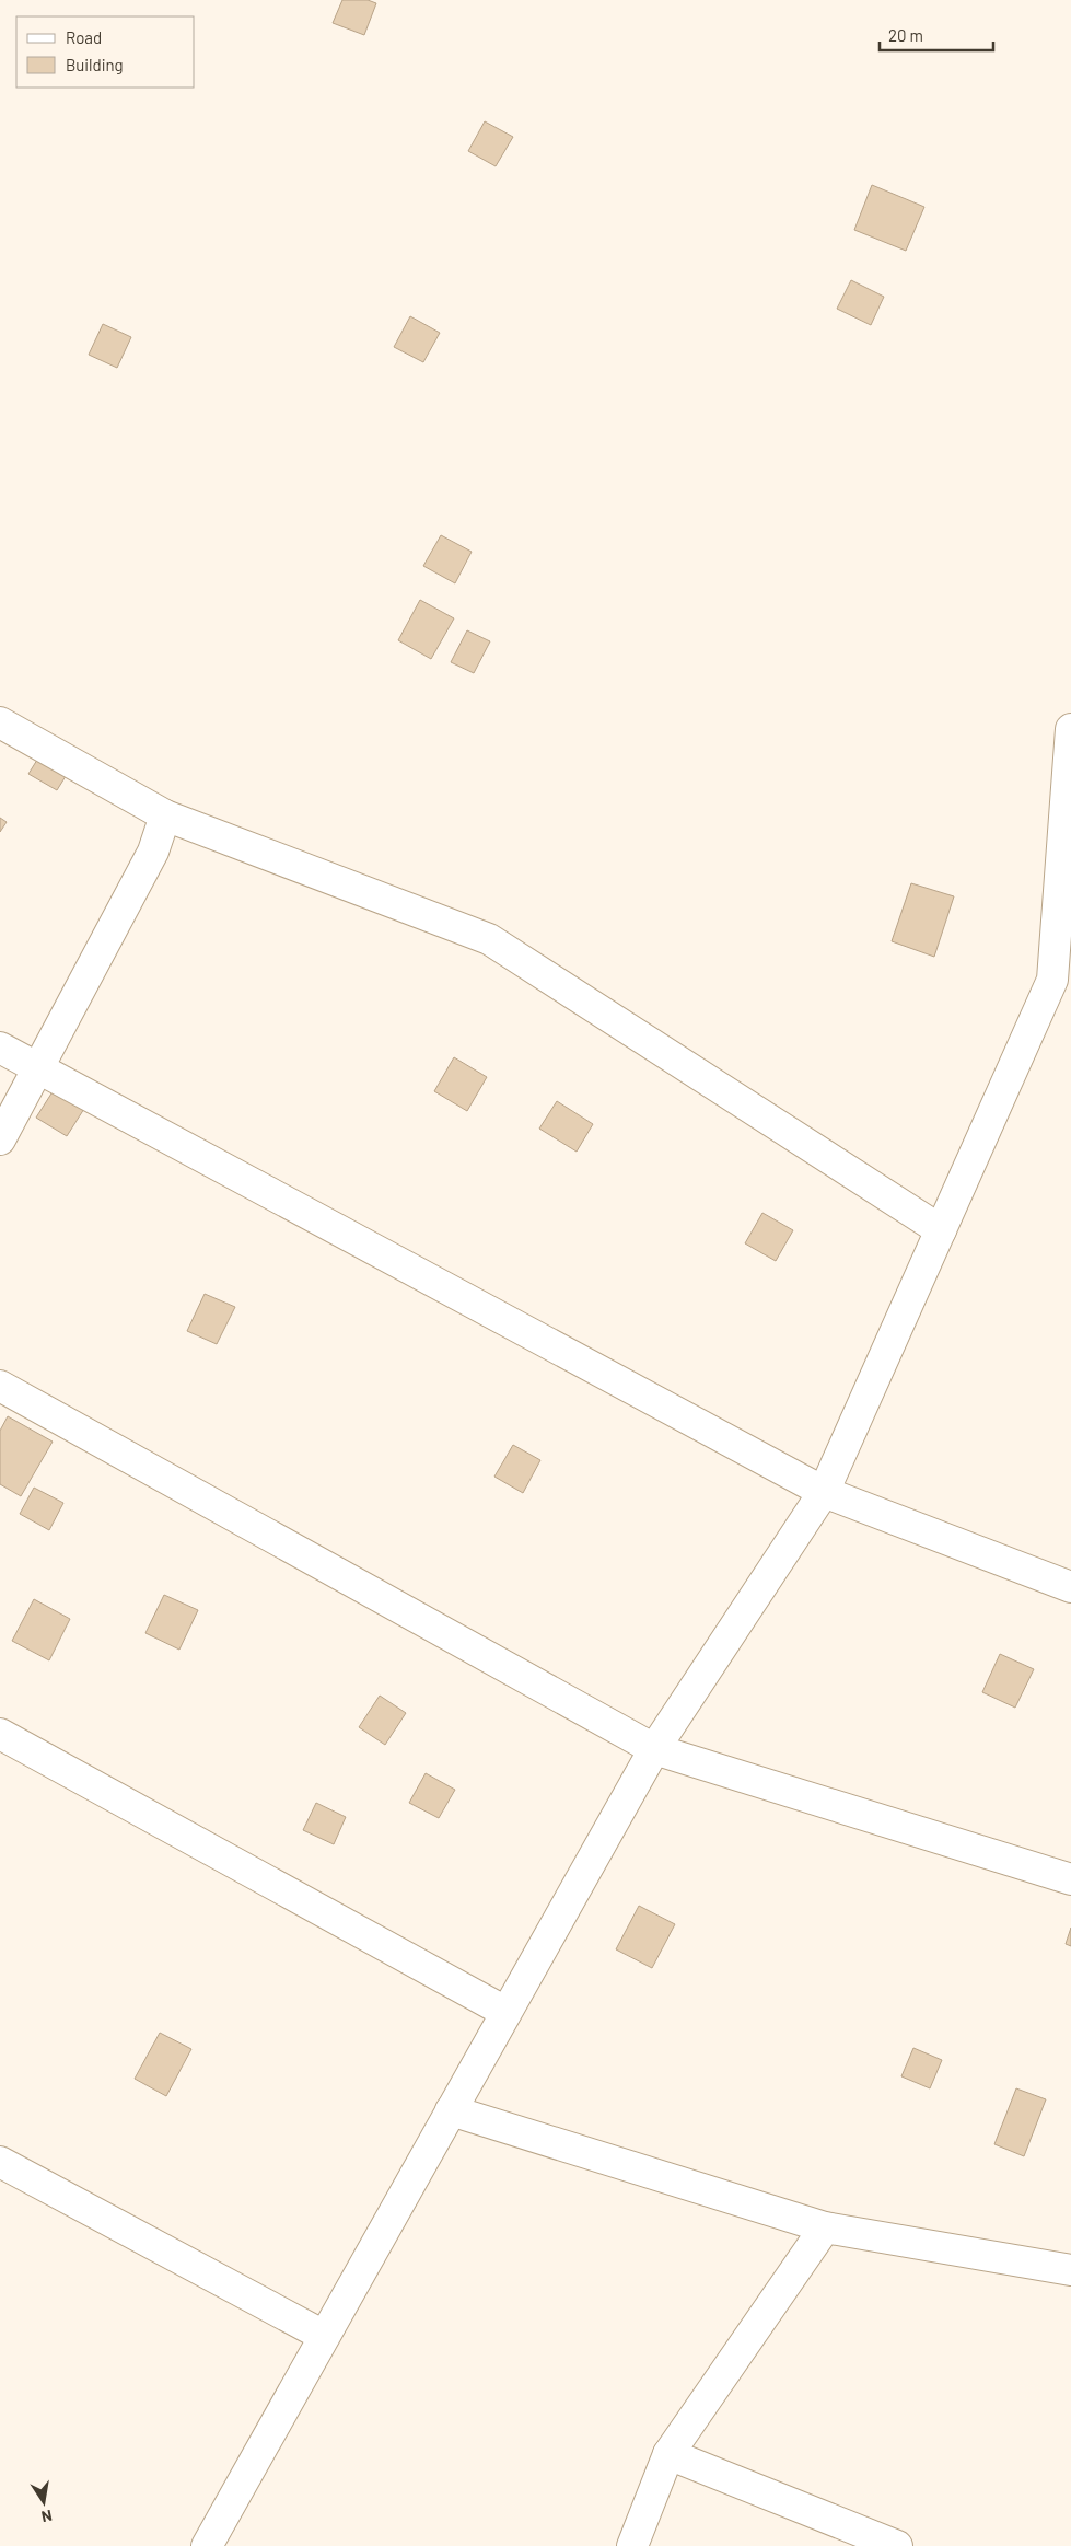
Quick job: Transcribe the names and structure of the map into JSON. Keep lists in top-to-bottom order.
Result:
{
  "legend": ["Road", "Building"],
  "scale_bar": "20 m",
  "north": "bottom"
}
